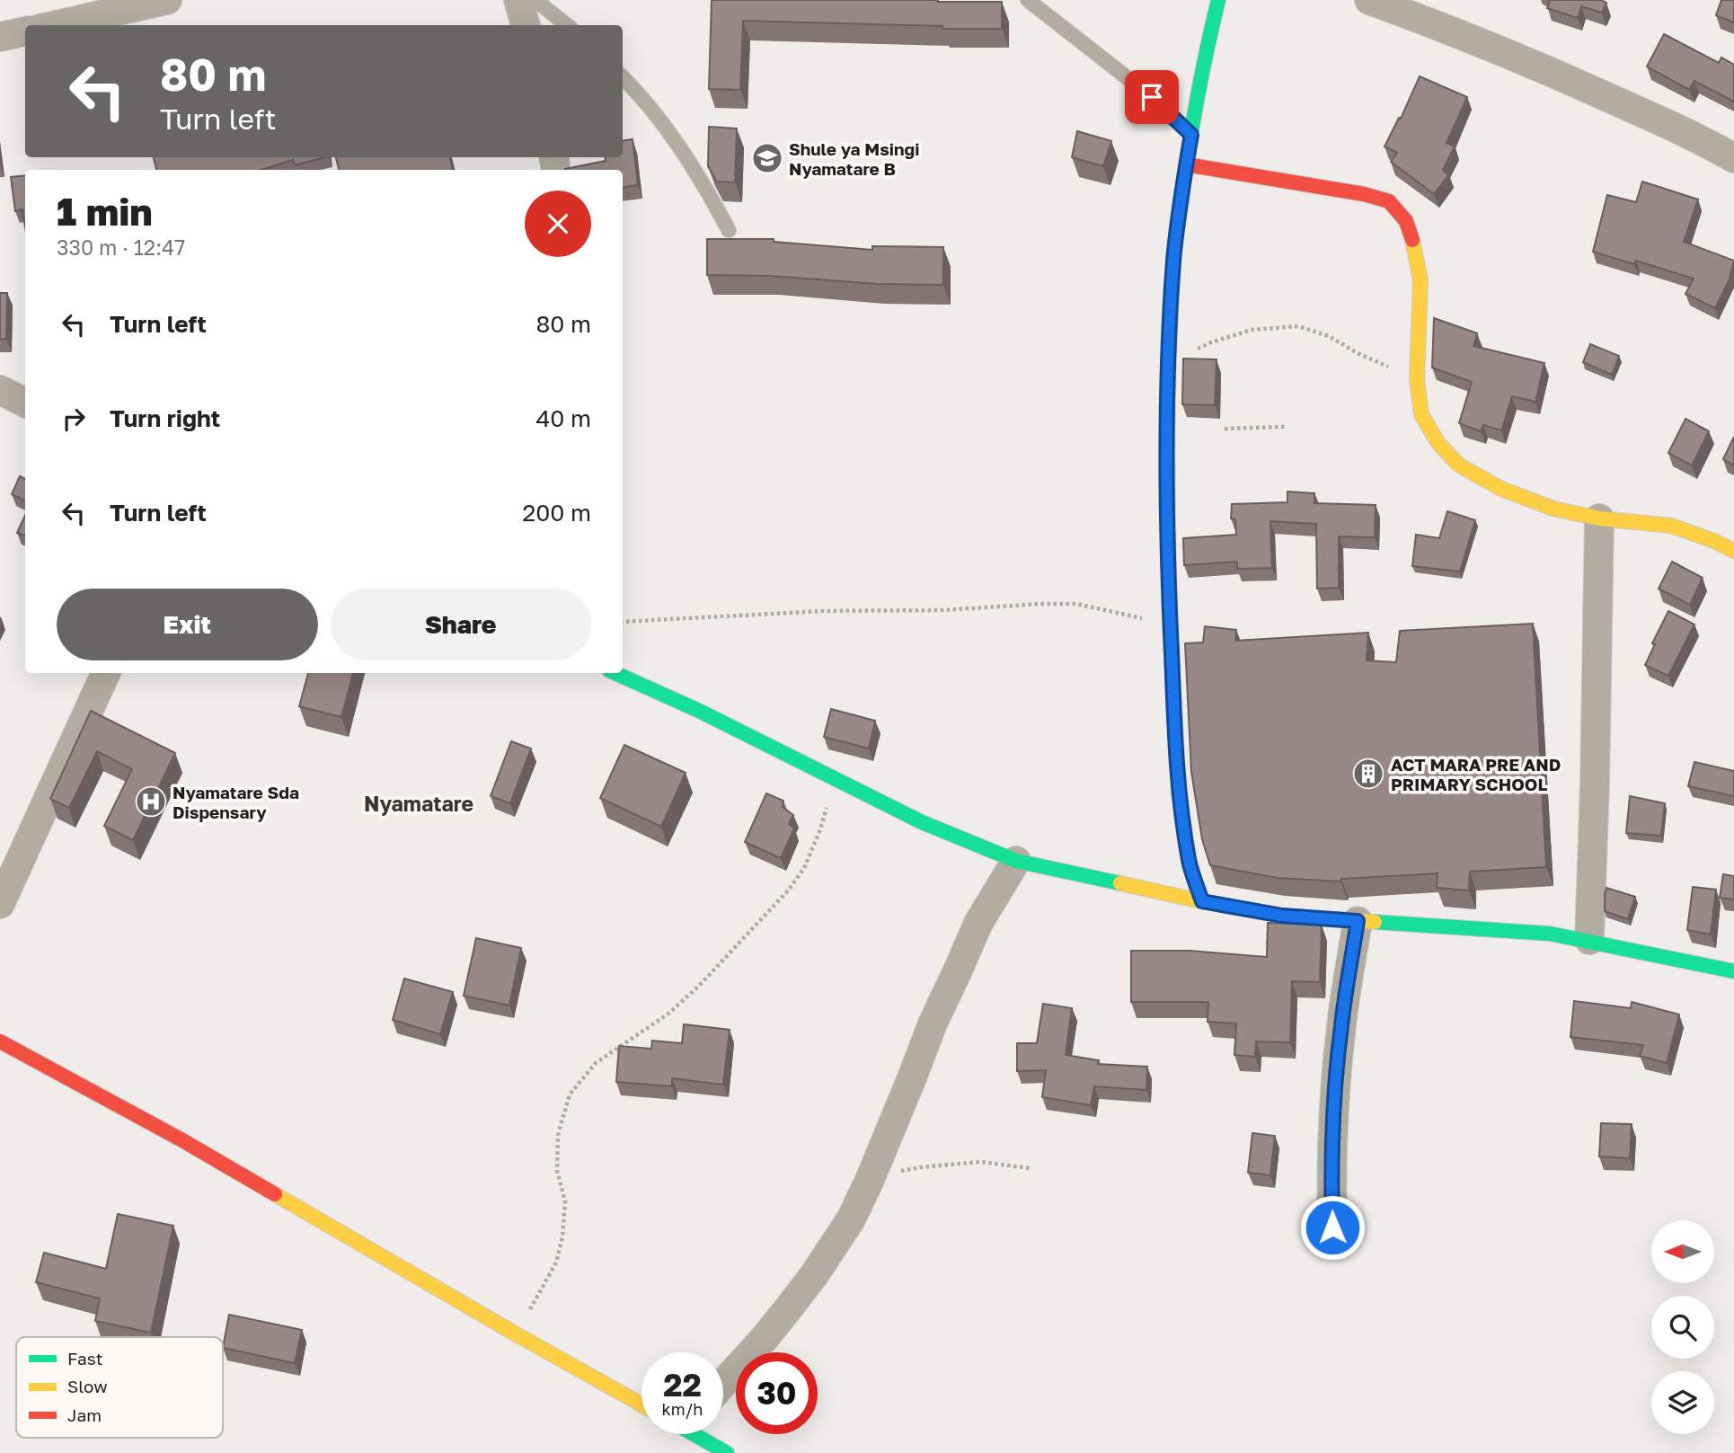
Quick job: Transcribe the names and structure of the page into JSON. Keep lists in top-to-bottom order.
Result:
{
  "districts": ["Nyamatare"],
  "places": {
    "school or university": ["Shule ya Msingi Nyamatare B"],
    "building": ["ACT MARA PRE AND PRIMARY SCHOOL"],
    "hospital": ["Nyamatare Sda Dispensary"]
  },
  "legend": ["Fast", "Slow", "Jam"],
  "north": "left",
  "page": {
    "turn": ["80 m", "Turn left"],
    "heading": ["1 min", "330 m · 12:47"],
    "list": [
      {
        "name": "Turn left",
        "value": "80 m"
      },
      {
        "name": "Turn right",
        "value": "40 m"
      },
      {
        "name": "Turn left",
        "value": "200 m"
      }
    ],
    "buttons": ["Exit", "Share"],
    "speed": "22 km/h",
    "limit": "30"
  }
}
